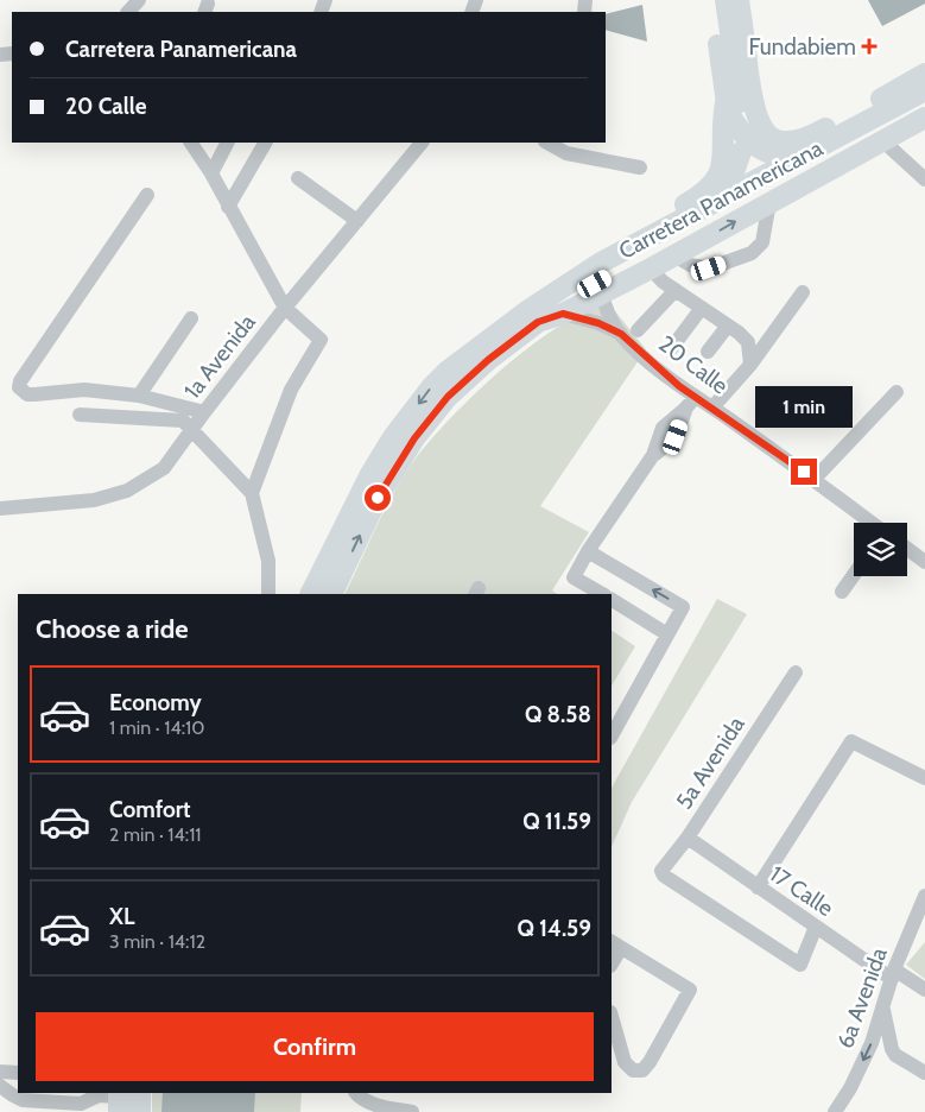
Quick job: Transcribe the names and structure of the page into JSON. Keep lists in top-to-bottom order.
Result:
{
  "streets": {
    "highway": ["Carretera Panamericana"],
    "street": [
      "1a Avenida",
      "20 Calle",
      "5a Avenida",
      "17 Calle",
      "6a Avenida"
    ]
  },
  "crossings": [
    ["Carretera Panamericana", "20 Calle"],
    ["5a Avenida", "17 Calle"],
    ["17 Calle", "6a Avenida"]
  ],
  "one_way": ["6a Avenida"],
  "places": {
    "health": ["Fundabiem"]
  },
  "page": {
    "banner": ["Carretera Panamericana", "20 Calle"],
    "bubble": "1 min",
    "heading": "Choose a ride",
    "list": [
      {
        "name": "Economy",
        "note": "1 min · 14:10",
        "value": "Q 8.58"
      },
      {
        "name": "Comfort",
        "note": "2 min · 14:11",
        "value": "Q 11.59"
      },
      {
        "name": "XL",
        "note": "3 min · 14:12",
        "value": "Q 14.59"
      }
    ],
    "buttons": "Confirm"
  }
}
